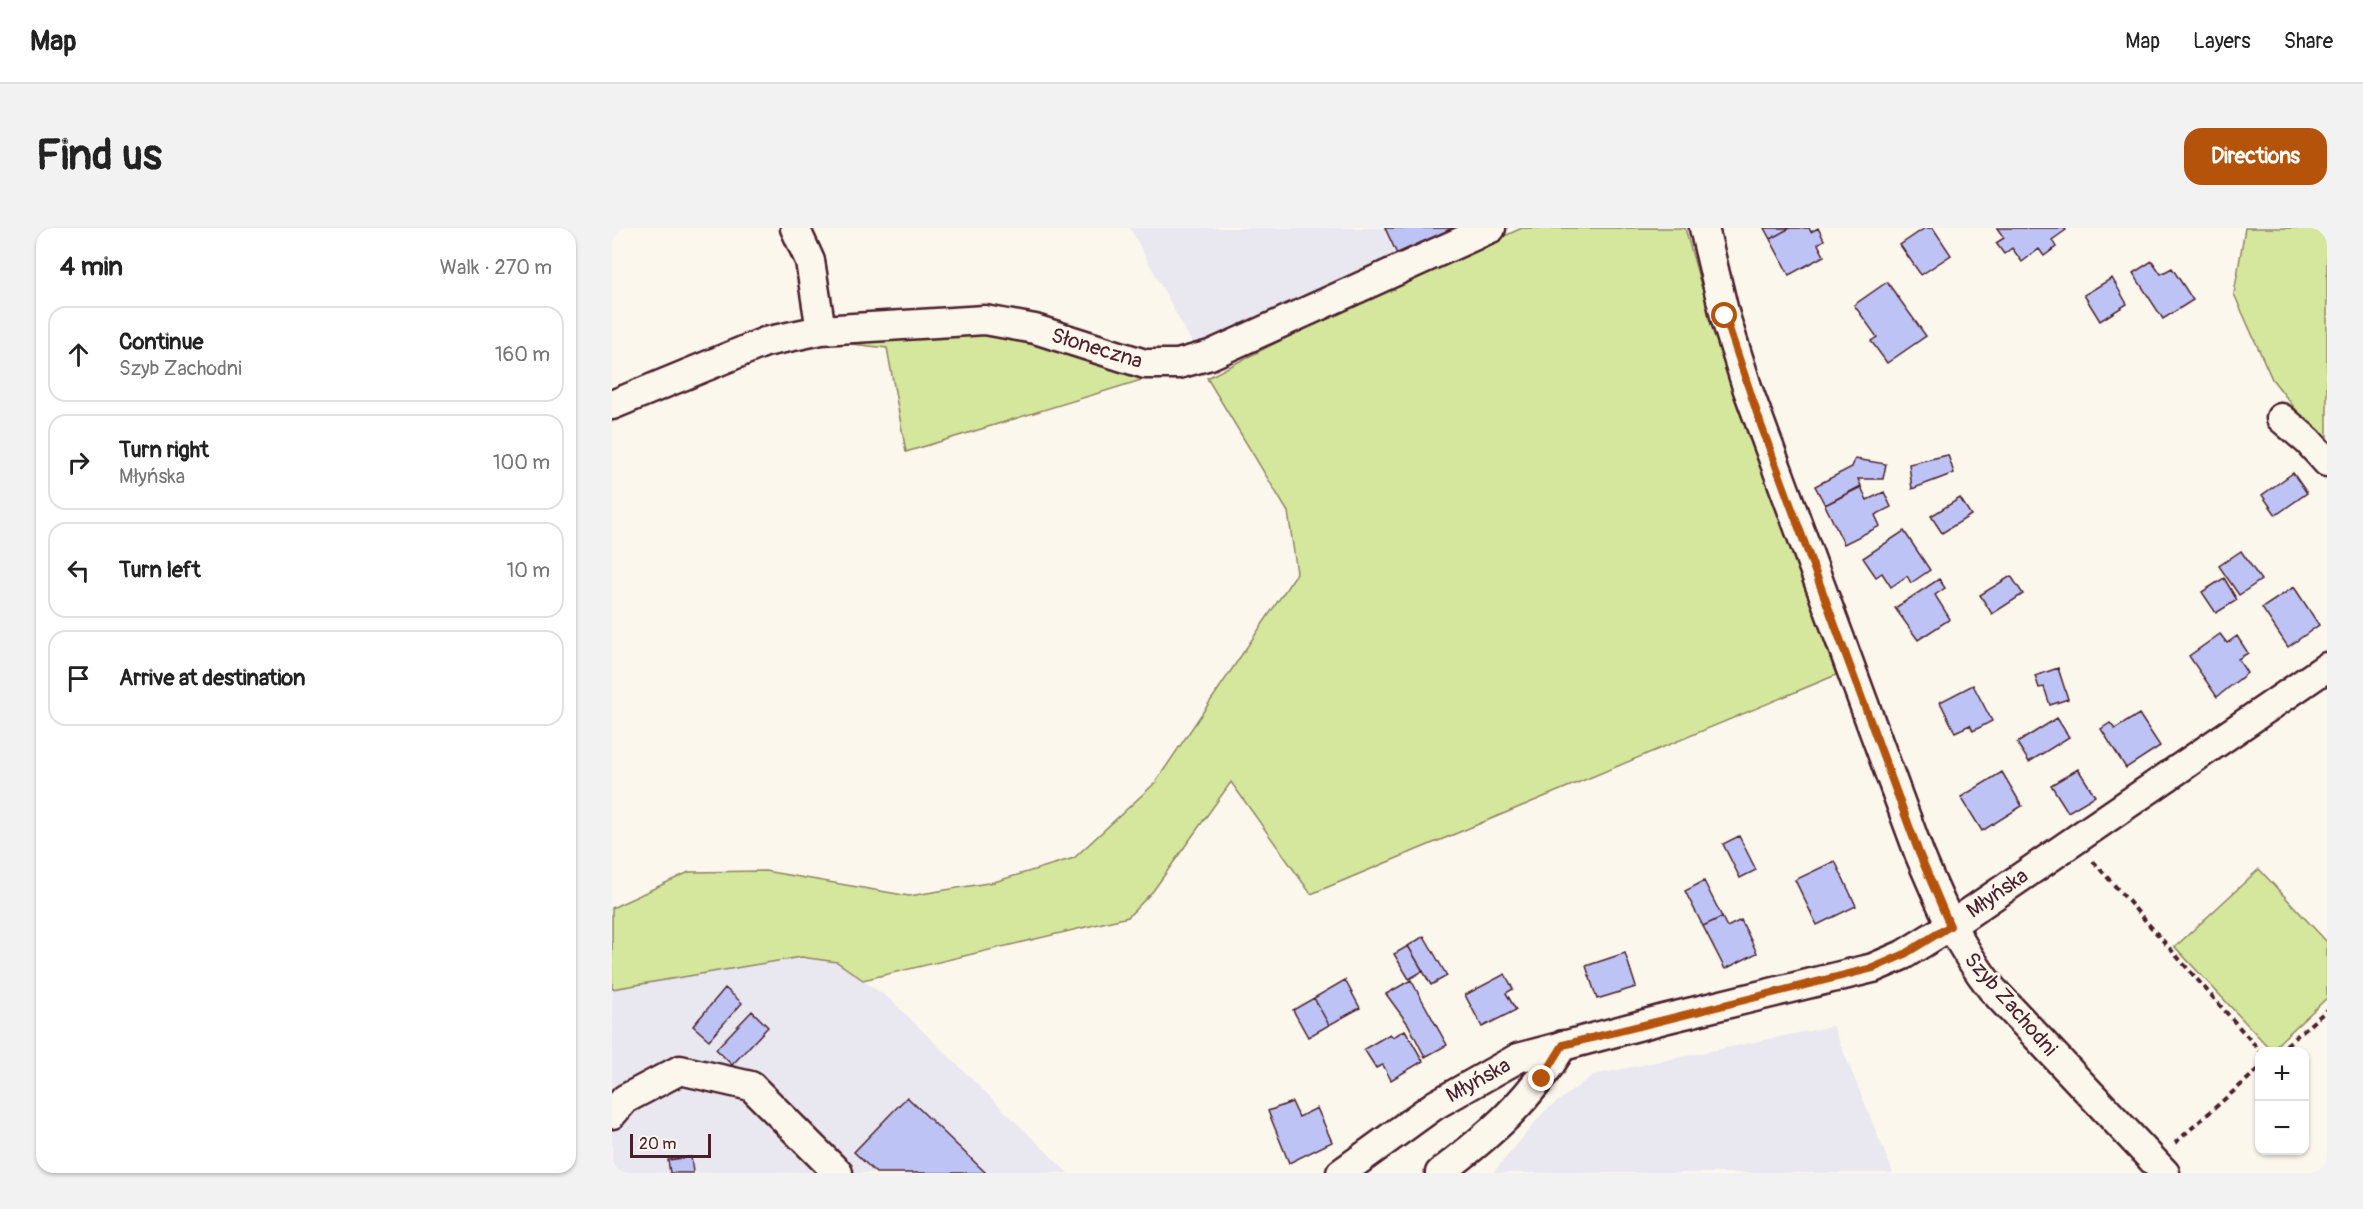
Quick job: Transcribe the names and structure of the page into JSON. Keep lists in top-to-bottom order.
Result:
{
  "streets": {
    "street": ["Słoneczna", "Młyńska", "Szyb Zachodni"]
  },
  "crossings": [
    ["Młyńska", "Szyb Zachodni"]
  ],
  "scale_bar": "20 m",
  "page": {
    "header": "Map",
    "nav": ["Map", "Layers", "Share"],
    "buttons": "Directions",
    "title": "Find us",
    "heading": ["4 min", "Walk · 270 m"],
    "list": [
      ["Continue", "Szyb Zachodni", "160 m"],
      ["Turn right", "Młyńska", "100 m"],
      ["Turn left", "10 m"],
      "Arrive at destination"
    ],
    "map_buttons": ["+", "−"],
    "scale": "20 m"
  }
}
